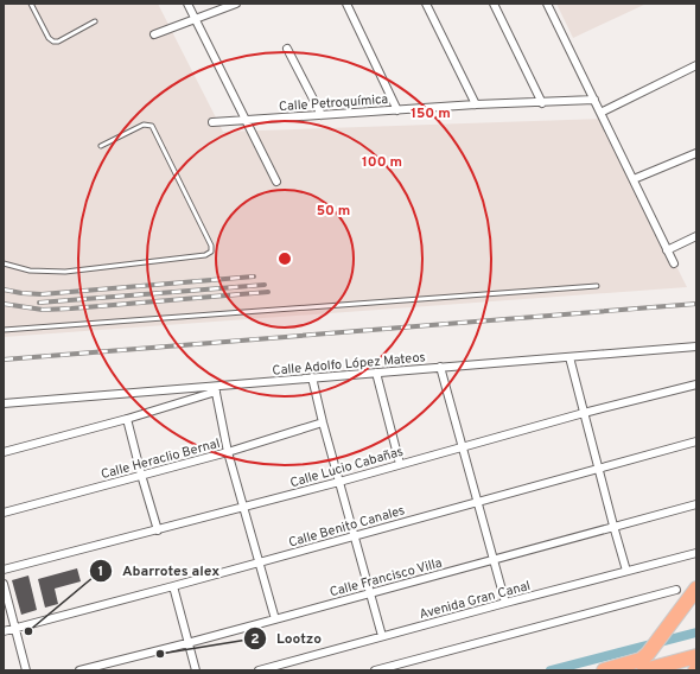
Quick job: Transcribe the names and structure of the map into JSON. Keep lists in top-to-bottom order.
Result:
{
  "streets": {
    "street": [
      "Calle Petroquímica",
      "Calle Adolfo López Mateos",
      "Calle Heraclio Bernal",
      "Calle Lucio Cabañas",
      "Calle Benito Canales",
      "Calle Francisco Villa",
      "Avenida Gran Canal"
    ]
  },
  "places": ["Abarrotes alex", "Lootzo"],
  "rings": ["150 m", "100 m", "50 m"]
}
